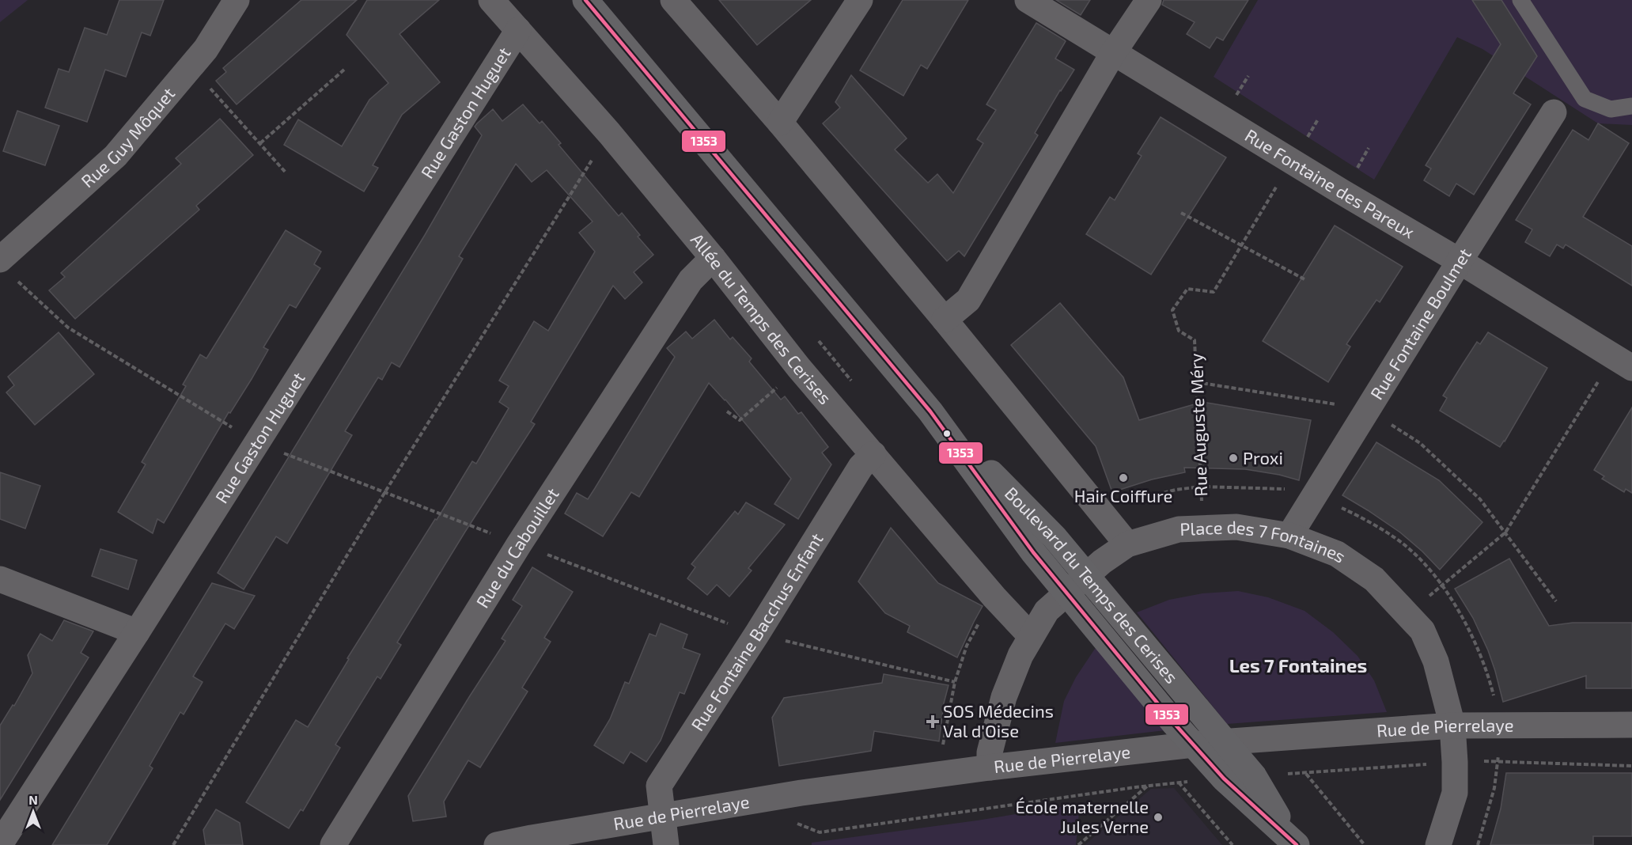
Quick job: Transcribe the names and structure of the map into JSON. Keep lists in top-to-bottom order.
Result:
{
  "streets": {
    "main road": ["Boulevard du Temps des Cerises"],
    "street": [
      "Rue Gaston Huguet",
      "Rue Guy Môquet",
      "Rue Fontaine des Pareux",
      "Allée du Temps des Cerises",
      "Rue Fontaine Boulmet",
      "Rue du Cabouillet",
      "Place des 7 Fontaines",
      "Rue Fontaine Bacchus Enfant",
      "Rue de Pierrelaye"
    ],
    "path": ["Rue Auguste Méry"]
  },
  "crossings": [
    ["Rue Gaston Huguet", "Allée du Temps des Cerises"],
    ["Rue Fontaine des Pareux", "Rue Fontaine Boulmet"],
    ["Rue Fontaine des Pareux", "Rue Auguste Méry"],
    ["Allée du Temps des Cerises", "Rue du Cabouillet"],
    ["Allée du Temps des Cerises", "Place des 7 Fontaines"],
    ["Allée du Temps des Cerises", "Rue Fontaine Bacchus Enfant"],
    ["Rue Fontaine Boulmet", "Place des 7 Fontaines"],
    ["Rue Auguste Méry", "Place des 7 Fontaines"],
    ["Place des 7 Fontaines", "Boulevard du Temps des Cerises"],
    ["Place des 7 Fontaines", "Rue de Pierrelaye"],
    ["Boulevard du Temps des Cerises", "Rue de Pierrelaye"],
    ["Rue Fontaine Bacchus Enfant", "Rue de Pierrelaye"]
  ],
  "districts": ["Les 7 Fontaines"],
  "places": {
    "other": ["Proxi", "Hair Coiffure", "École maternelle Jules Verne"],
    "health": ["SOS Médecins Val d'Oise"]
  },
  "lines": ["transit line 1353"],
  "north": "top"
}
